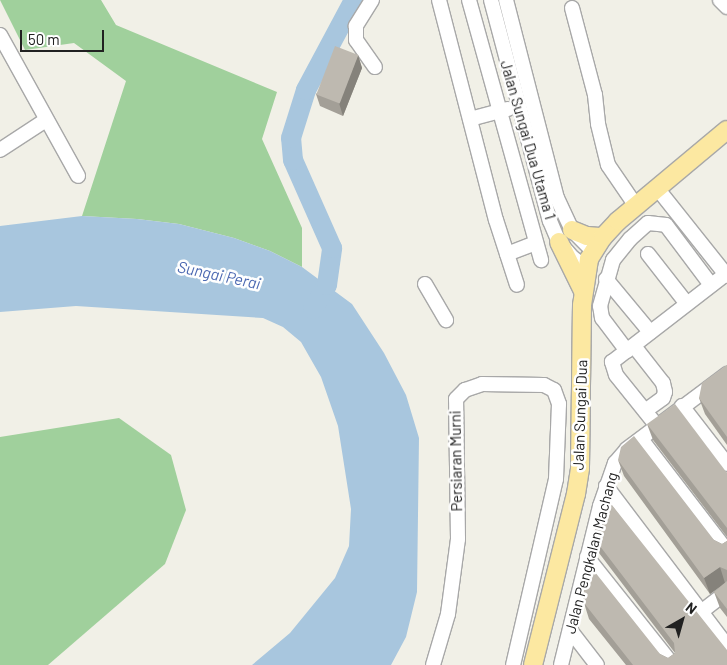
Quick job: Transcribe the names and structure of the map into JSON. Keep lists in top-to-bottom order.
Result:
{
  "streets": {
    "main road": ["Jalan Sungai Dua"],
    "street": ["Jalan Sungai Dua Utama 1", "Persiaran Murni", "Jalan Pengkalan Machang"]
  },
  "crossings": [
    ["Jalan Sungai Dua Utama 1", "Jalan Sungai Dua"]
  ],
  "water": ["Sungai Perai"],
  "scale_bar": "50 m",
  "north": "top right"
}
